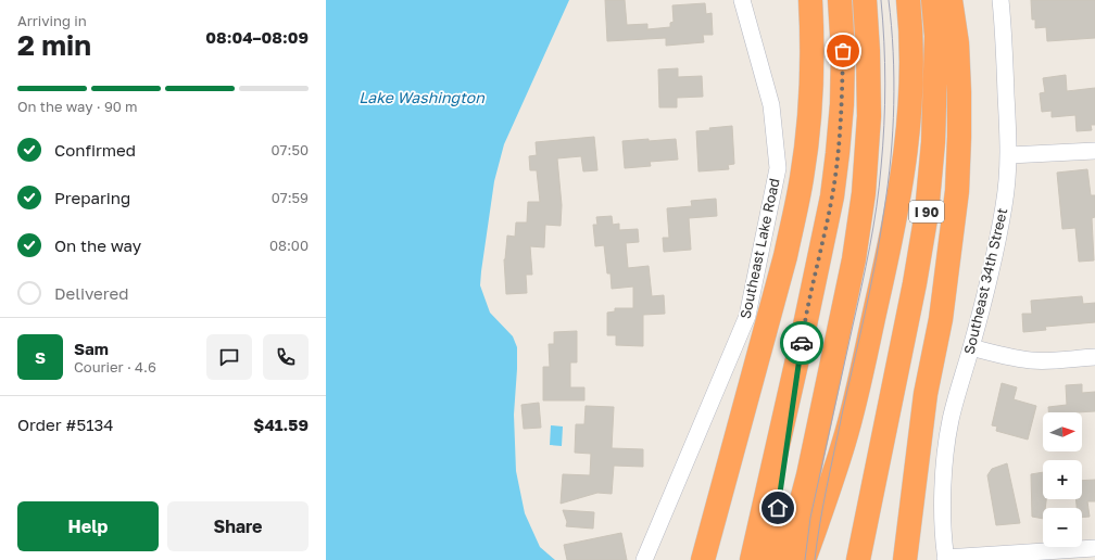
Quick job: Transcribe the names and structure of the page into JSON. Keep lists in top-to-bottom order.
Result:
{
  "streets": {
    "highway": ["I 90"],
    "street": ["Southeast Lake Road", "Southeast 34th Street"]
  },
  "water": ["Lake Washington"],
  "north": "right",
  "page": {
    "heading": ["2 min", "Arriving in", "08:04–08:09"],
    "panel": [
      "Sam",
      "Courier · 4.6",
      "Order #5134",
      "$41.59"
    ],
    "bar": "On the way · 90 m",
    "list": [
      ["Confirmed", "07:50"],
      ["Preparing", "07:59"],
      ["On the way", "08:00"],
      "Delivered"
    ],
    "round": "S",
    "map_buttons": ["+", "−"],
    "buttons": ["Help", "Share"]
  }
}
